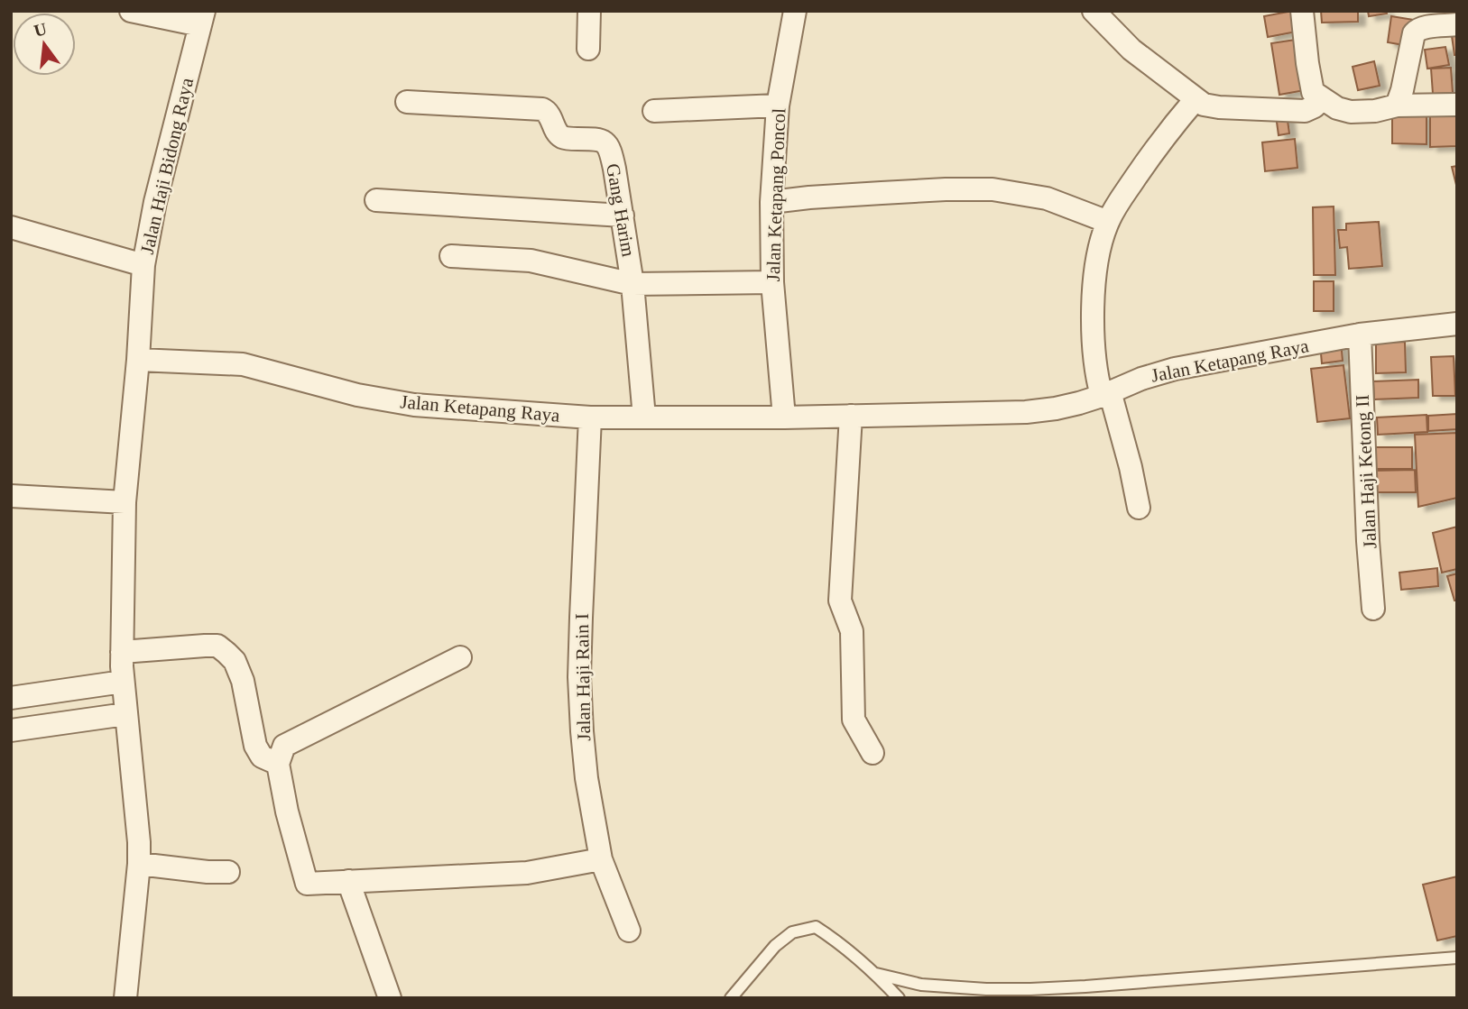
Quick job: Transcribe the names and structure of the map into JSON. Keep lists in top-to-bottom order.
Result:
{
  "streets": {
    "street": [
      "Jalan Haji Bidong Raya",
      "Jalan Ketapang Poncol",
      "Gang Harim",
      "Jalan Ketapang Raya",
      "Jalan Haji Ketong II",
      "Jalan Haji Rain I"
    ]
  },
  "crossings": [
    ["Jalan Haji Bidong Raya", "Jalan Ketapang Raya"],
    ["Jalan Ketapang Poncol", "Jalan Ketapang Raya"],
    ["Gang Harim", "Jalan Ketapang Raya"],
    ["Jalan Ketapang Raya", "Jalan Haji Ketong II"],
    ["Jalan Ketapang Raya", "Jalan Haji Rain I"]
  ],
  "north": "top"
}
